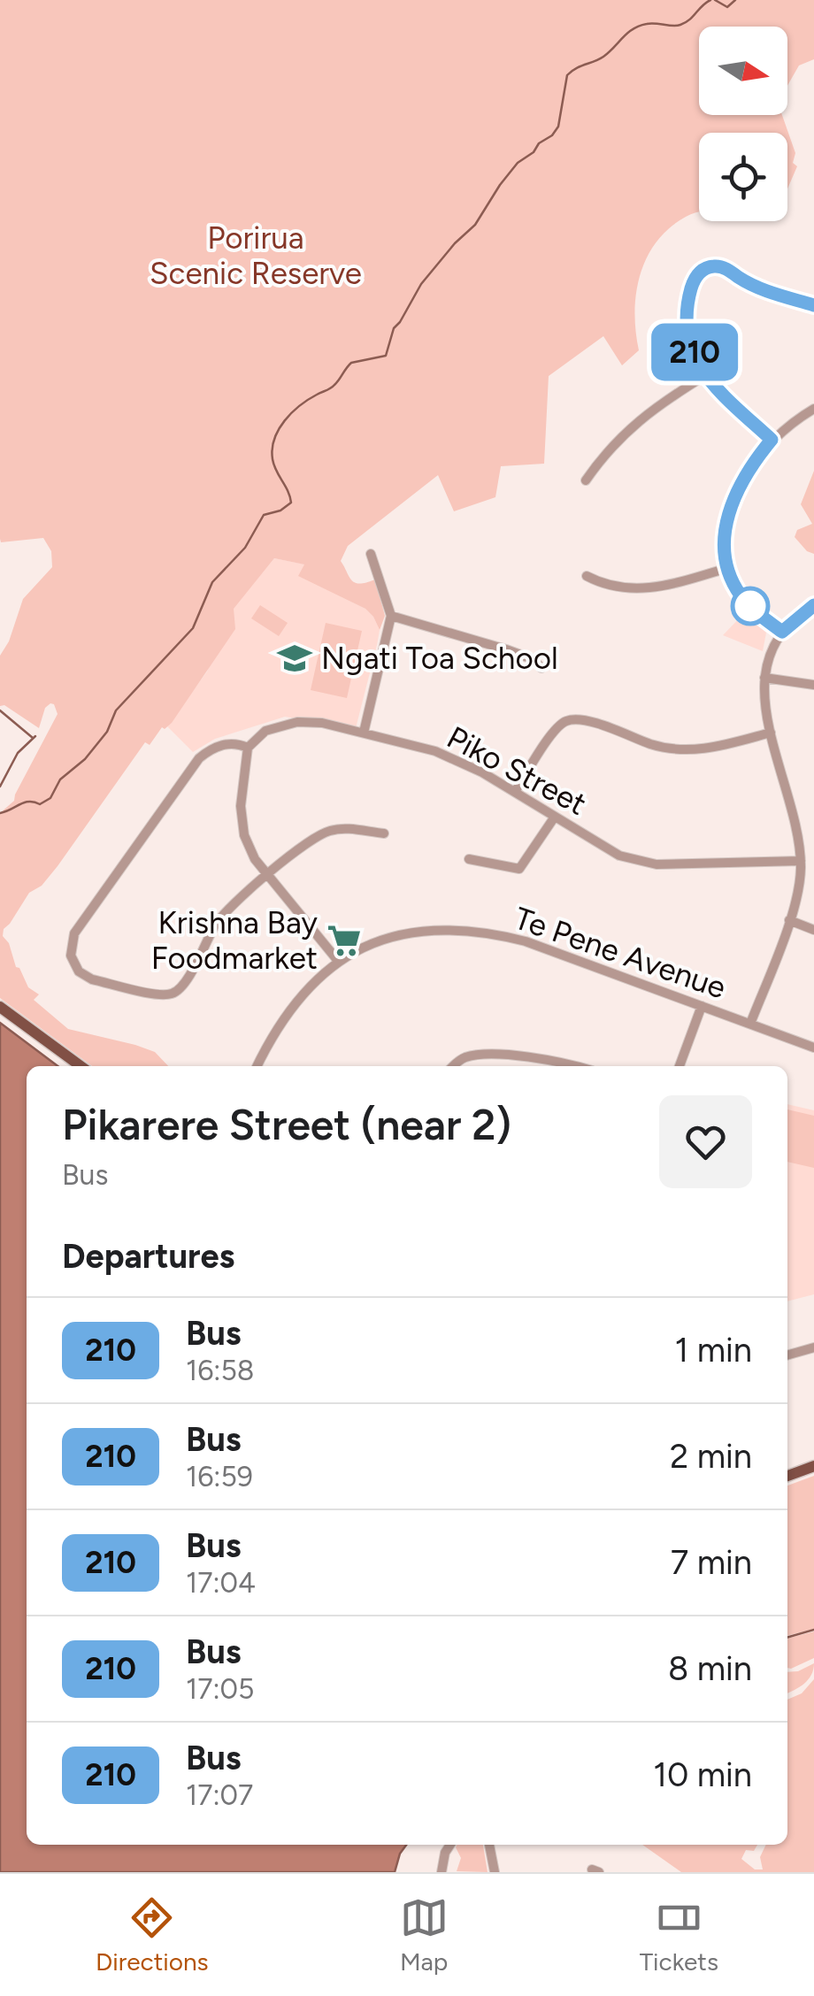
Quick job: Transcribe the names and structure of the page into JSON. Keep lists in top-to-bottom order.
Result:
{
  "streets": {
    "street": ["Piko Street", "Te Pene Avenue"]
  },
  "parks": ["Porirua Scenic Reserve"],
  "places": {
    "school or university": ["Ngati Toa School"],
    "supermarket": ["Krishna Bay Foodmarket"]
  },
  "lines": ["bus line 210"],
  "north": "right",
  "page": {
    "on_map": "210",
    "heading": [
      ["Pikarere Street (near 2)", "Bus"],
      "Departures"
    ],
    "list": [
      {
        "mark": "210",
        "name": "Bus",
        "note": "16:58",
        "value": "1 min"
      },
      {
        "mark": "210",
        "name": "Bus",
        "note": "16:59",
        "value": "2 min"
      },
      {
        "mark": "210",
        "name": "Bus",
        "note": "17:04",
        "value": "7 min"
      },
      {
        "mark": "210",
        "name": "Bus",
        "note": "17:05",
        "value": "8 min"
      },
      {
        "mark": "210",
        "name": "Bus",
        "note": "17:07",
        "value": "10 min"
      }
    ],
    "tabs": ["Directions", "Map", "Tickets"]
  }
}
